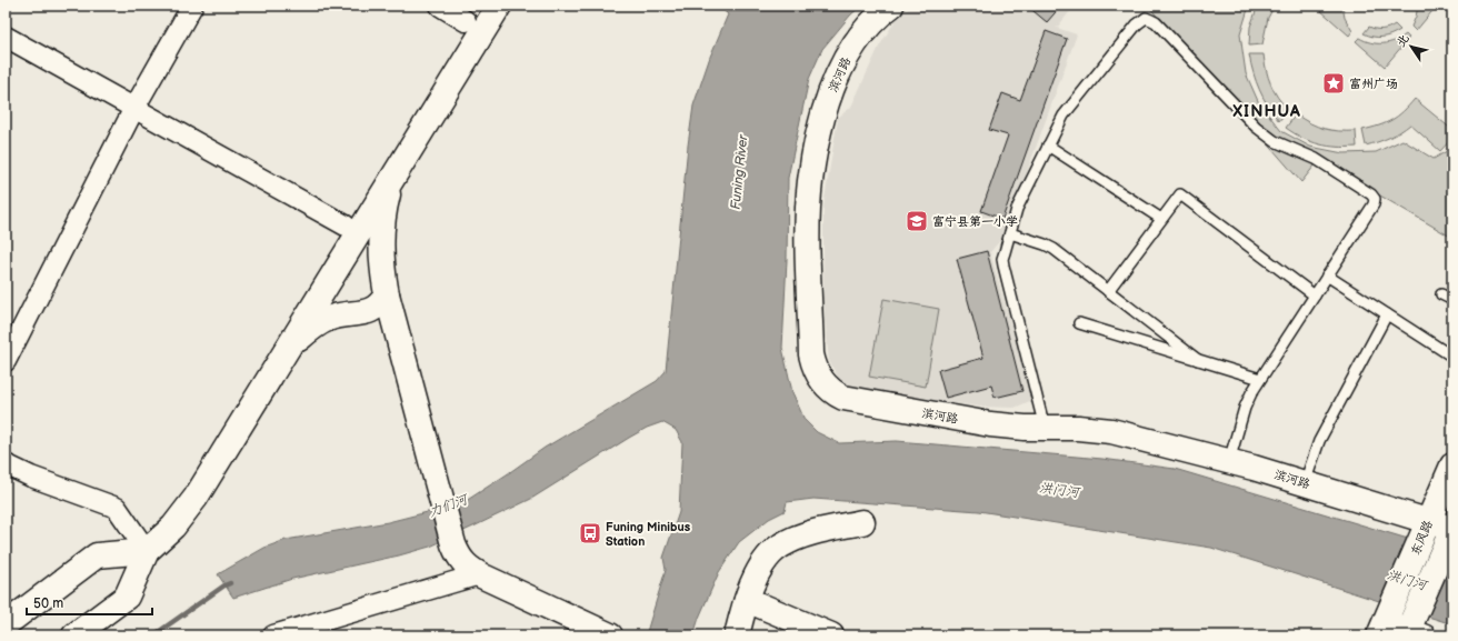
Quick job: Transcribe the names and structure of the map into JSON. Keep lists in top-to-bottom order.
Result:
{
  "streets": {
    "main road": ["滨河路", "东风路"]
  },
  "crossings": [
    ["滨河路", "东风路"]
  ],
  "districts": ["XINHUA"],
  "water": ["Funing River", "洪门河", "力们河"],
  "places": {
    "place": ["富州广场"],
    "school or university": ["富宁县第一小学"],
    "bus stop": ["Funing Minibus Station"]
  },
  "scale_bar": "50 m",
  "north": "top left"
}
